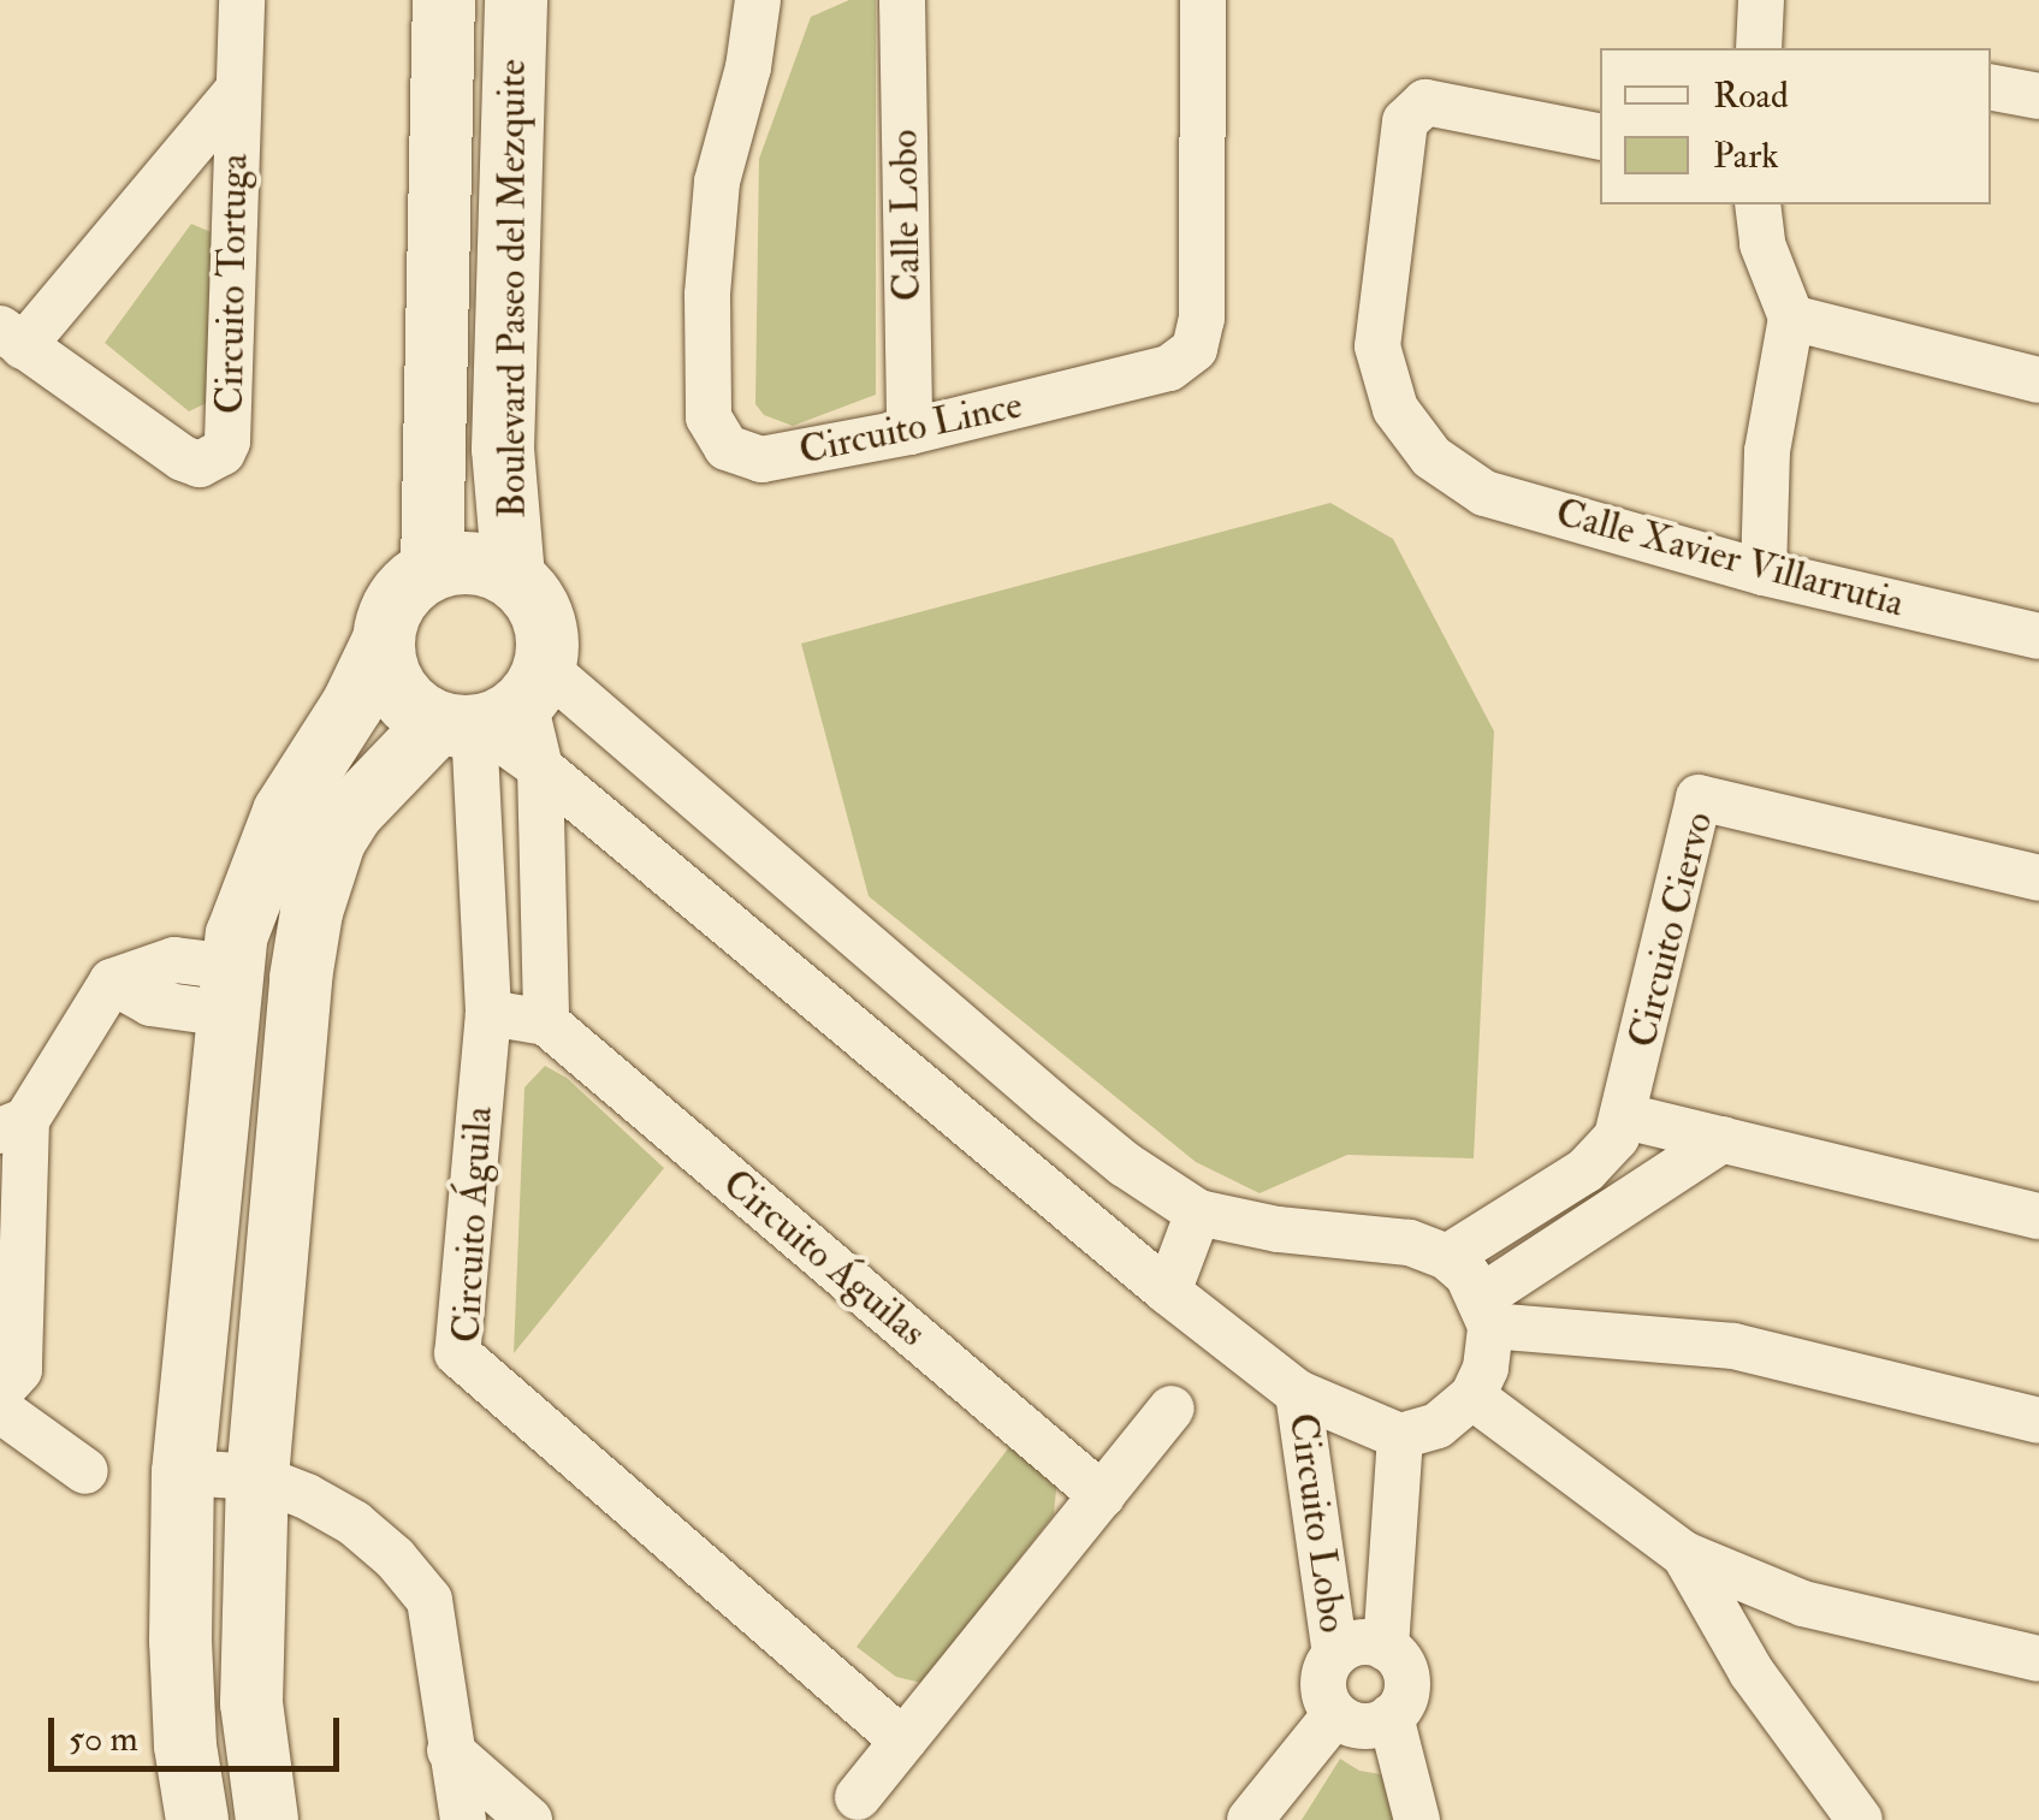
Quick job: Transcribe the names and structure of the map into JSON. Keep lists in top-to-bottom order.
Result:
{
  "streets": {
    "street": [
      "Calle Lobo",
      "Circuito Tortuga",
      "Boulevard Paseo del Mezquite",
      "Circuito Lince",
      "Calle Xavier Villarrutia",
      "Circuito Ciervo",
      "Circuito Águila",
      "Circuito Águilas",
      "Circuito Lobo"
    ]
  },
  "crossings": [
    ["Calle Lobo", "Circuito Lince"],
    ["Boulevard Paseo del Mezquite", "Circuito Águila"]
  ],
  "legend": ["Road", "Park"],
  "scale_bar": "50 m"
}
